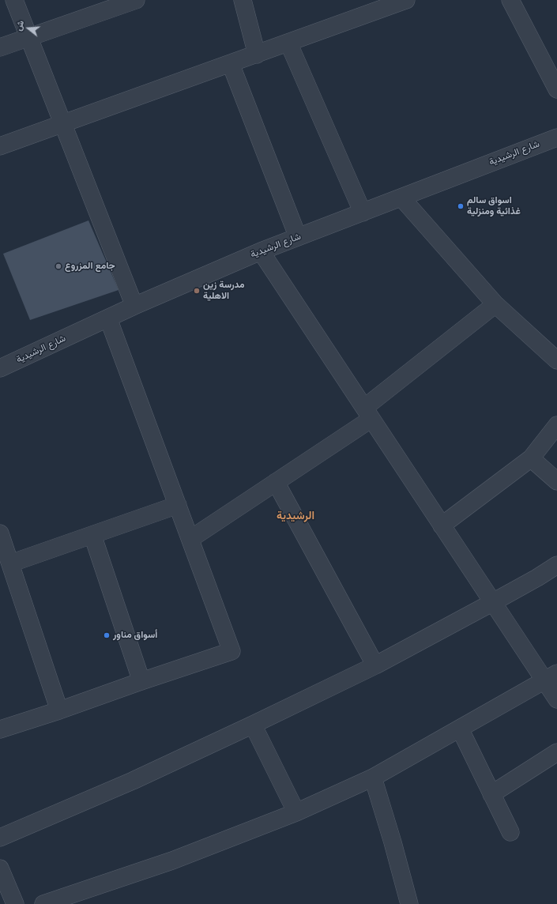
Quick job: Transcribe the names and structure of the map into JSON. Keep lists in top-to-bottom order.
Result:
{
  "streets": {
    "street": ["شارع الرشيدية"]
  },
  "districts": ["الرشيدية"],
  "places": [
    "اسواق سالم غذائية ومنزلية",
    "جامع المزروع",
    "مدرسة زين الاهلية",
    "أسواق مناور"
  ],
  "north": "left"
}
